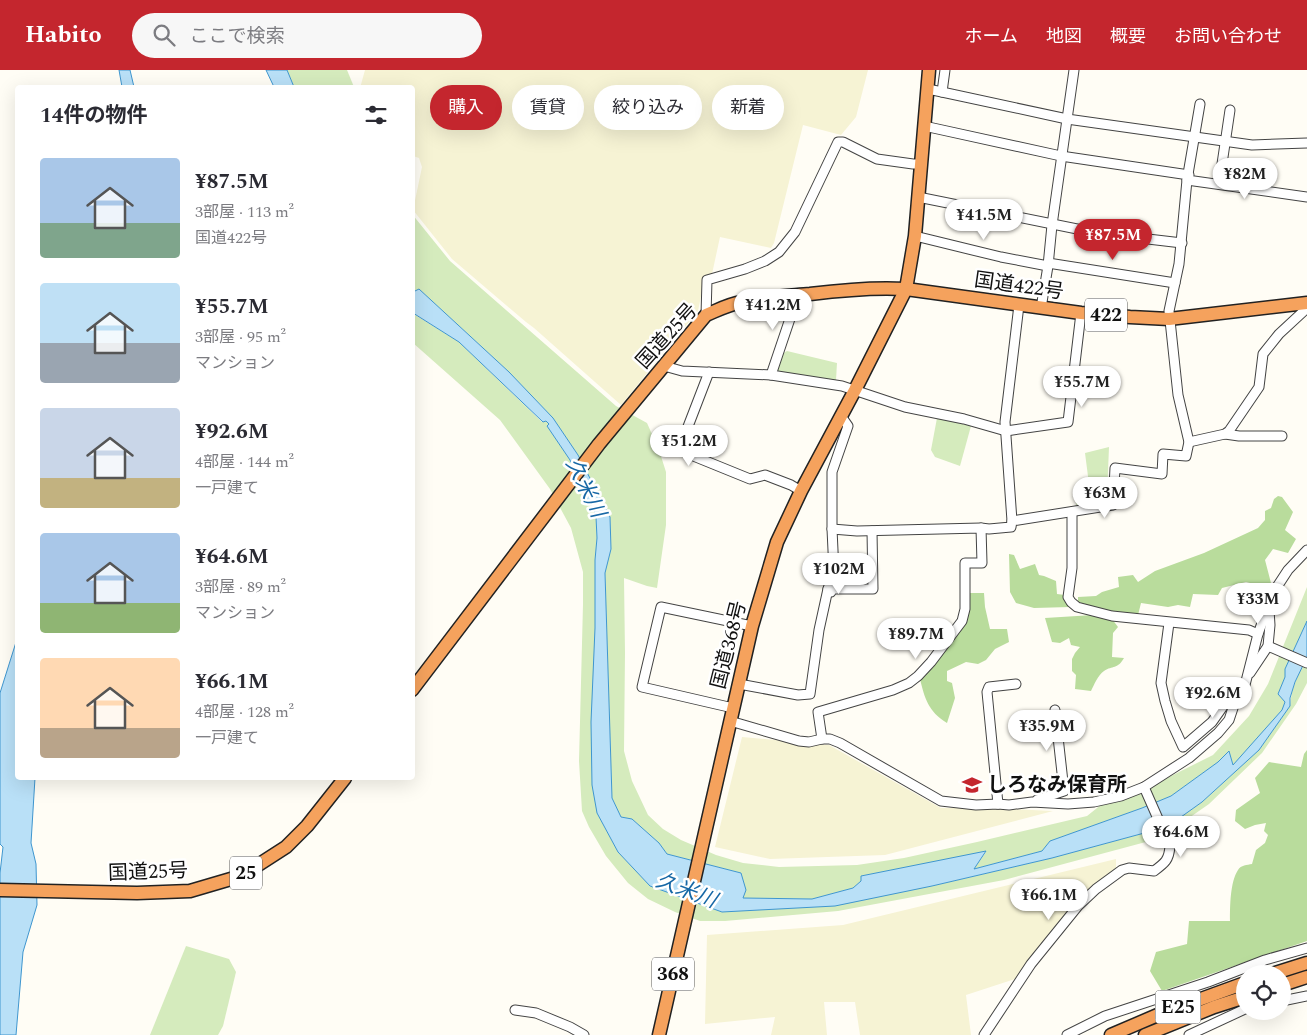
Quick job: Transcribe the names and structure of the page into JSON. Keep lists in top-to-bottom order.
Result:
{
  "streets": {
    "highway": [
      "国道422号",
      "422",
      "国道25号",
      "国道368号",
      "25",
      "368",
      "E25"
    ]
  },
  "crossings": [
    ["国道422号", "国道25号"],
    ["国道422号", "国道368号"],
    ["国道25号", "国道368号"]
  ],
  "water": ["久米川"],
  "places": {
    "school or university": ["しろなみ保育所"]
  },
  "page": {
    "header": "Habito",
    "search": "ここで検索",
    "nav": [
      "ホーム",
      "地図",
      "概要",
      "お問い合わせ"
    ],
    "chip": [
      "購入",
      "賃貸",
      "絞り込み",
      "新着"
    ],
    "heading": "14件の物件",
    "list": [
      {
        "name": "¥87.5M",
        "note": "3部屋 · 113 m² · 国道422号"
      },
      {
        "name": "¥55.7M",
        "note": "3部屋 · 95 m² · マンション"
      },
      {
        "name": "¥92.6M",
        "note": "4部屋 · 144 m² · 一戸建て"
      },
      {
        "name": "¥64.6M",
        "note": "3部屋 · 89 m² · マンション"
      },
      {
        "name": "¥66.1M",
        "note": "4部屋 · 128 m² · 一戸建て"
      }
    ],
    "price": [
      "¥82M",
      "¥41.5M",
      "¥87.5M",
      "¥41.2M",
      "¥55.7M",
      "¥51.2M",
      "¥63M",
      "¥102M",
      "¥33M",
      "¥89.7M",
      "¥92.6M",
      "¥35.9M",
      "¥64.6M",
      "¥66.1M"
    ]
  }
}
